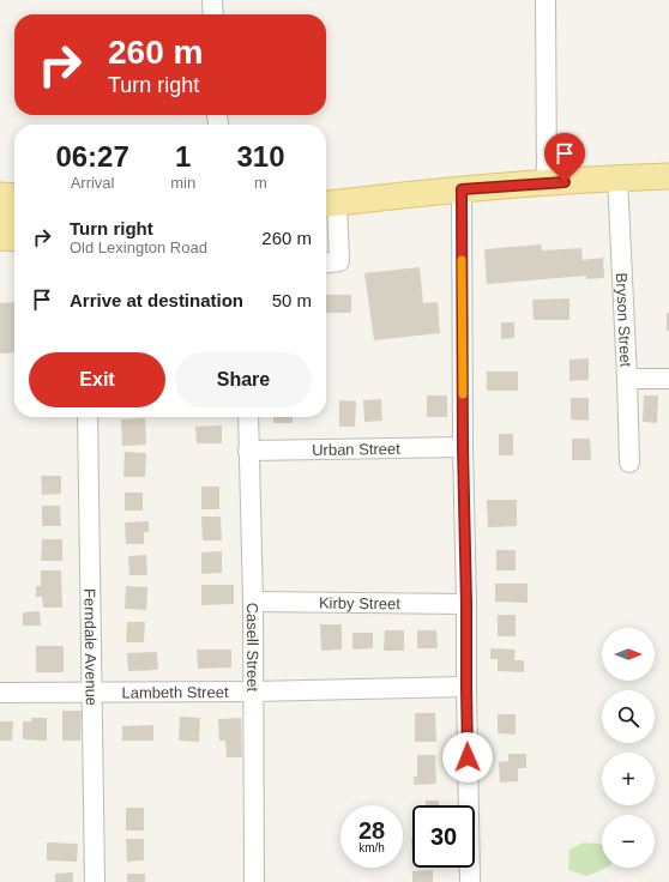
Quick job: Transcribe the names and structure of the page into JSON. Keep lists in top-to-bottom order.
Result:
{
  "streets": {
    "street": [
      "Bryson Street",
      "Urban Street",
      "Kirby Street",
      "Casell Street",
      "Ferndale Avenue",
      "Lambeth Street"
    ]
  },
  "crossings": [
    ["Urban Street", "Casell Street"],
    ["Kirby Street", "Casell Street"],
    ["Casell Street", "Lambeth Street"],
    ["Ferndale Avenue", "Lambeth Street"]
  ],
  "north": "right",
  "page": {
    "turn": ["260 m", "Turn right"],
    "eta": [
      "06:27",
      "Arrival",
      "1",
      "min",
      "310",
      "m"
    ],
    "list": [
      {
        "name": "Turn right",
        "note": "Old Lexington Road",
        "value": "260 m"
      },
      {
        "name": "Arrive at destination",
        "value": "50 m"
      }
    ],
    "buttons": ["Exit", "Share"],
    "map_buttons": ["+", "−"],
    "speed": "28 km/h",
    "limit": "30"
  }
}
